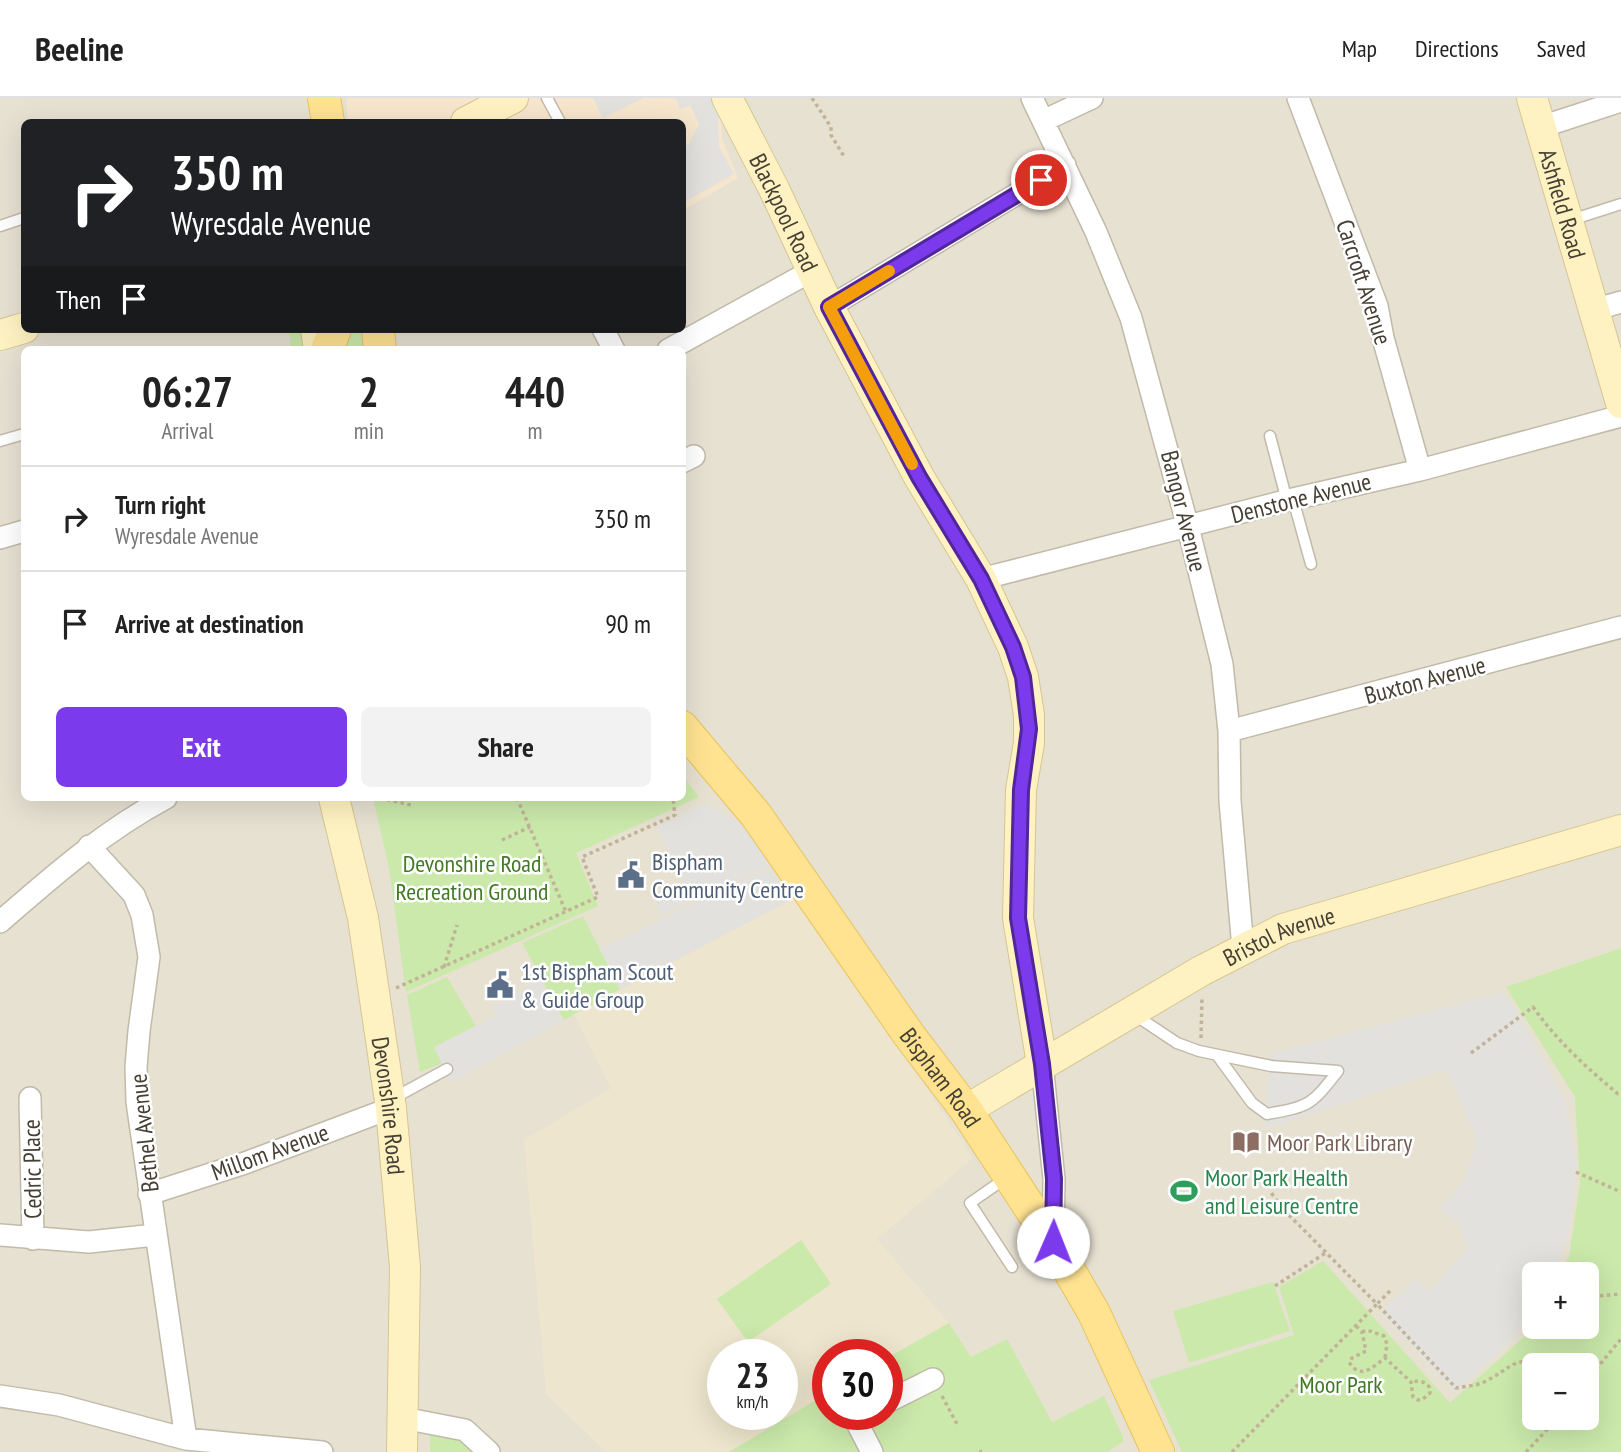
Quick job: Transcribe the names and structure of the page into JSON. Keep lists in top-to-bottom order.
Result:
{
  "streets": {
    "main road": ["Bispham Road"],
    "street": [
      "Ashfield Road",
      "Blackpool Road",
      "Carcroft Avenue",
      "Denstone Avenue",
      "Bangor Avenue",
      "Buxton Avenue",
      "Bristol Avenue",
      "Devonshire Road",
      "Bethel Avenue",
      "Millom Avenue",
      "Cedric Place"
    ]
  },
  "crossings": [
    ["Blackpool Road", "Denstone Avenue"],
    ["Blackpool Road", "Bristol Avenue"],
    ["Blackpool Road", "Bispham Road"],
    ["Carcroft Avenue", "Denstone Avenue"],
    ["Denstone Avenue", "Bangor Avenue"],
    ["Bangor Avenue", "Buxton Avenue"],
    ["Bangor Avenue", "Bristol Avenue"],
    ["Bristol Avenue", "Bispham Road"],
    ["Devonshire Road", "Millom Avenue"],
    ["Bethel Avenue", "Millom Avenue"]
  ],
  "parks": ["Devonshire Road Recreation Ground", "Moor Park"],
  "places": {
    "public building": ["Bispham Community Centre", "1st Bispham Scout & Guide Group"],
    "library": ["Moor Park Library"],
    "sports": ["Moor Park Health and Leisure Centre"]
  },
  "page": {
    "header": "Beeline",
    "nav": ["Map", "Directions", "Saved"],
    "turn": ["350 m", "Wyresdale Avenue"],
    "then": "Then",
    "eta": [
      "06:27",
      "Arrival",
      "2",
      "min",
      "440",
      "m"
    ],
    "list": [
      {
        "name": "Turn right",
        "note": "Wyresdale Avenue",
        "value": "350 m"
      },
      {
        "name": "Arrive at destination",
        "value": "90 m"
      }
    ],
    "buttons": ["Exit", "Share"],
    "map_buttons": ["+", "−"],
    "speed": "23 km/h",
    "limit": "30"
  }
}
